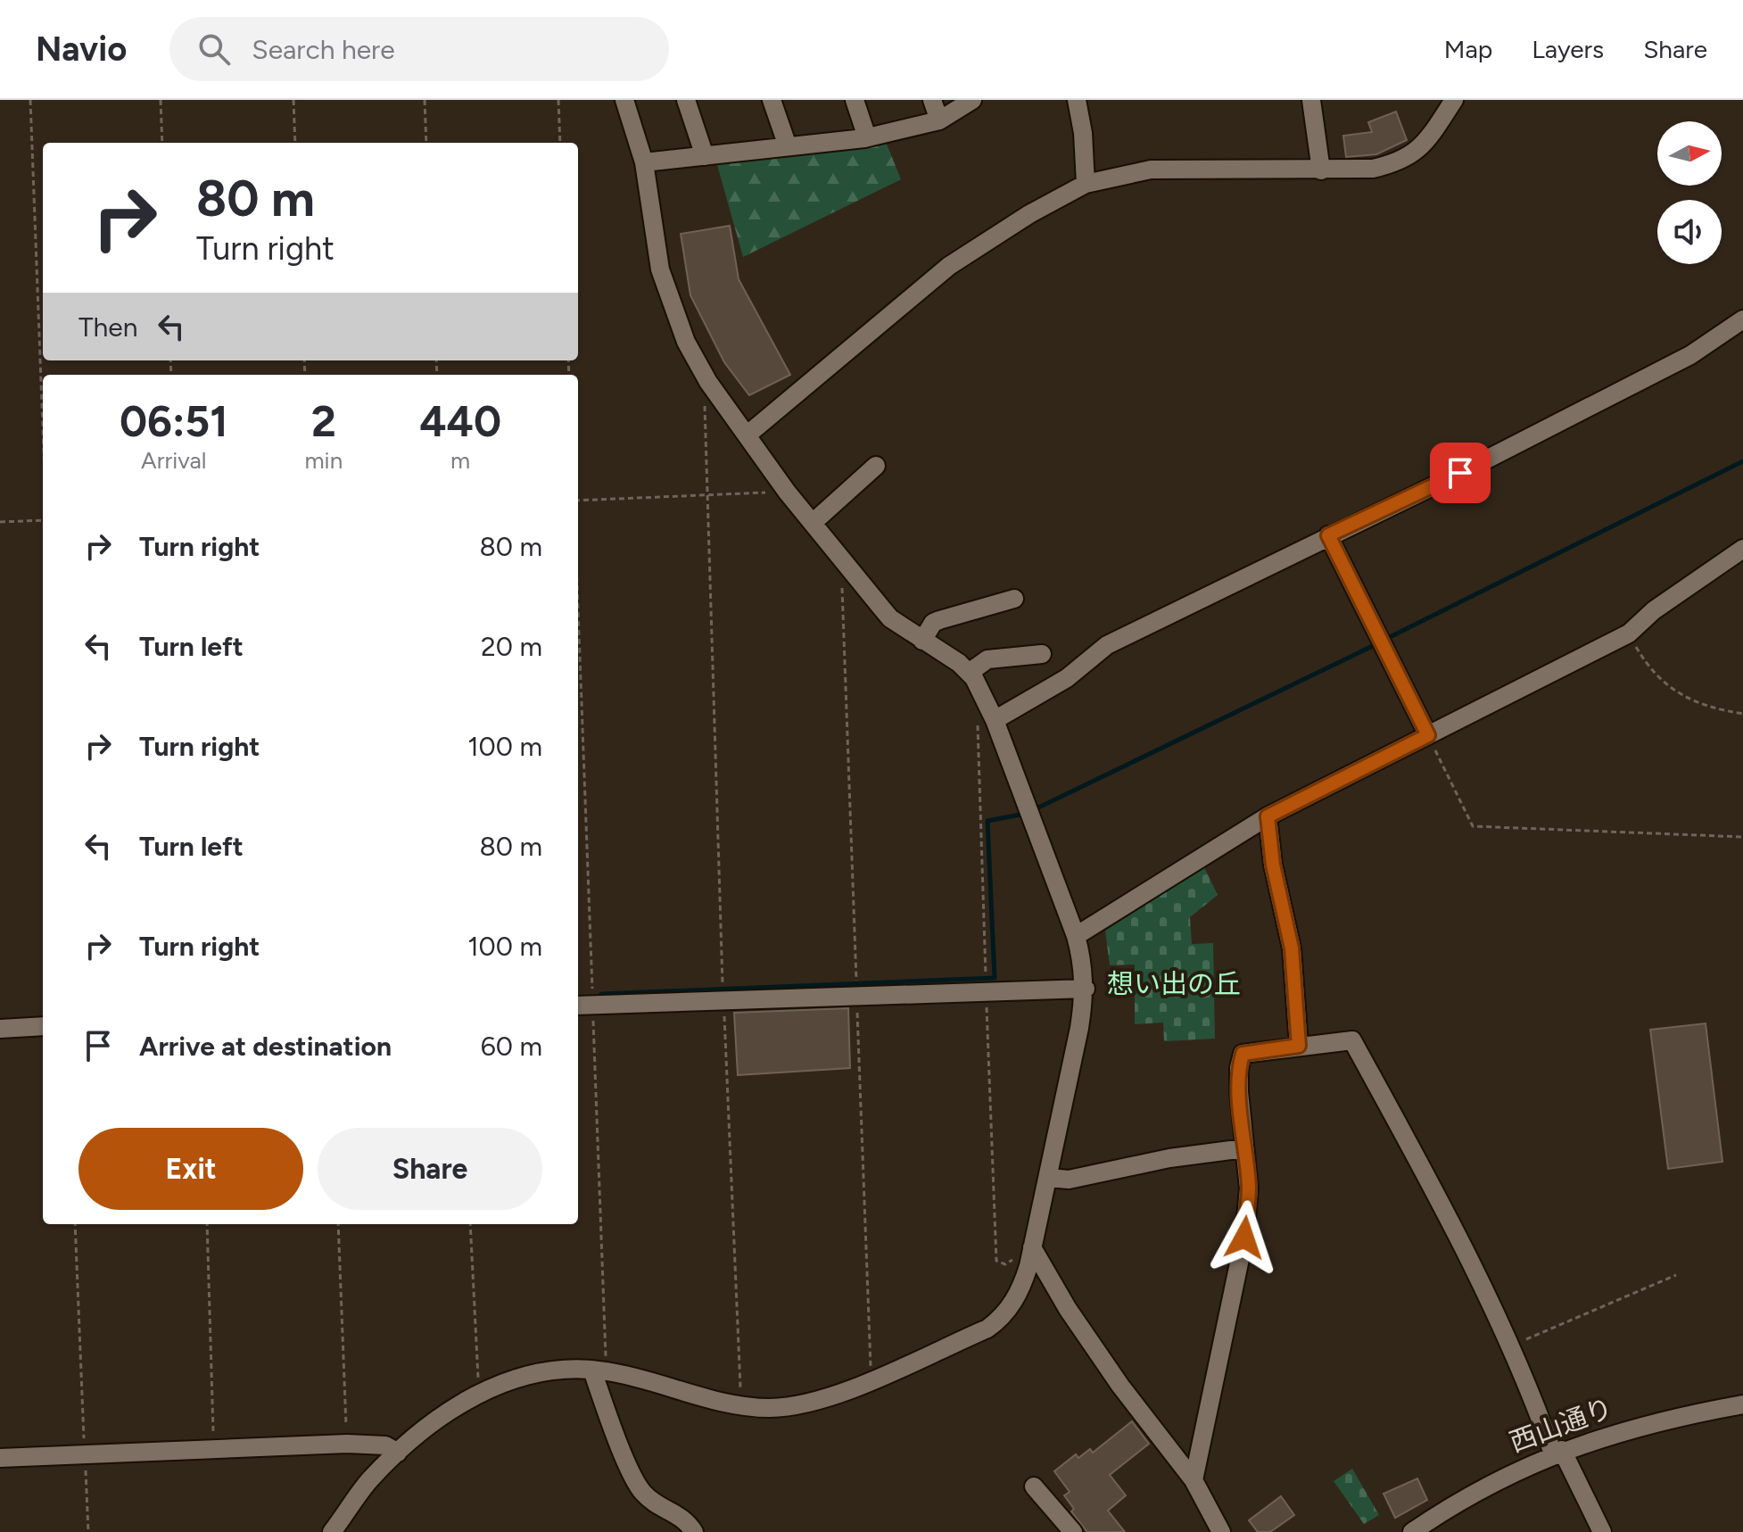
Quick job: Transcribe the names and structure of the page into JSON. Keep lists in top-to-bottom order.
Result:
{
  "streets": {
    "street": ["西山通り"]
  },
  "parks": ["想い出の丘"],
  "north": "right",
  "page": {
    "header": "Navio",
    "search": "Search here",
    "nav": ["Map", "Layers", "Share"],
    "turn": ["80 m", "Turn right"],
    "then": "Then",
    "eta": [
      "06:51",
      "Arrival",
      "2",
      "min",
      "440",
      "m"
    ],
    "list": [
      {
        "name": "Turn right",
        "value": "80 m"
      },
      {
        "name": "Turn left",
        "value": "20 m"
      },
      {
        "name": "Turn right",
        "value": "100 m"
      },
      {
        "name": "Turn left",
        "value": "80 m"
      },
      {
        "name": "Turn right",
        "value": "100 m"
      },
      {
        "name": "Arrive at destination",
        "value": "60 m"
      }
    ],
    "buttons": ["Exit", "Share"]
  }
}
